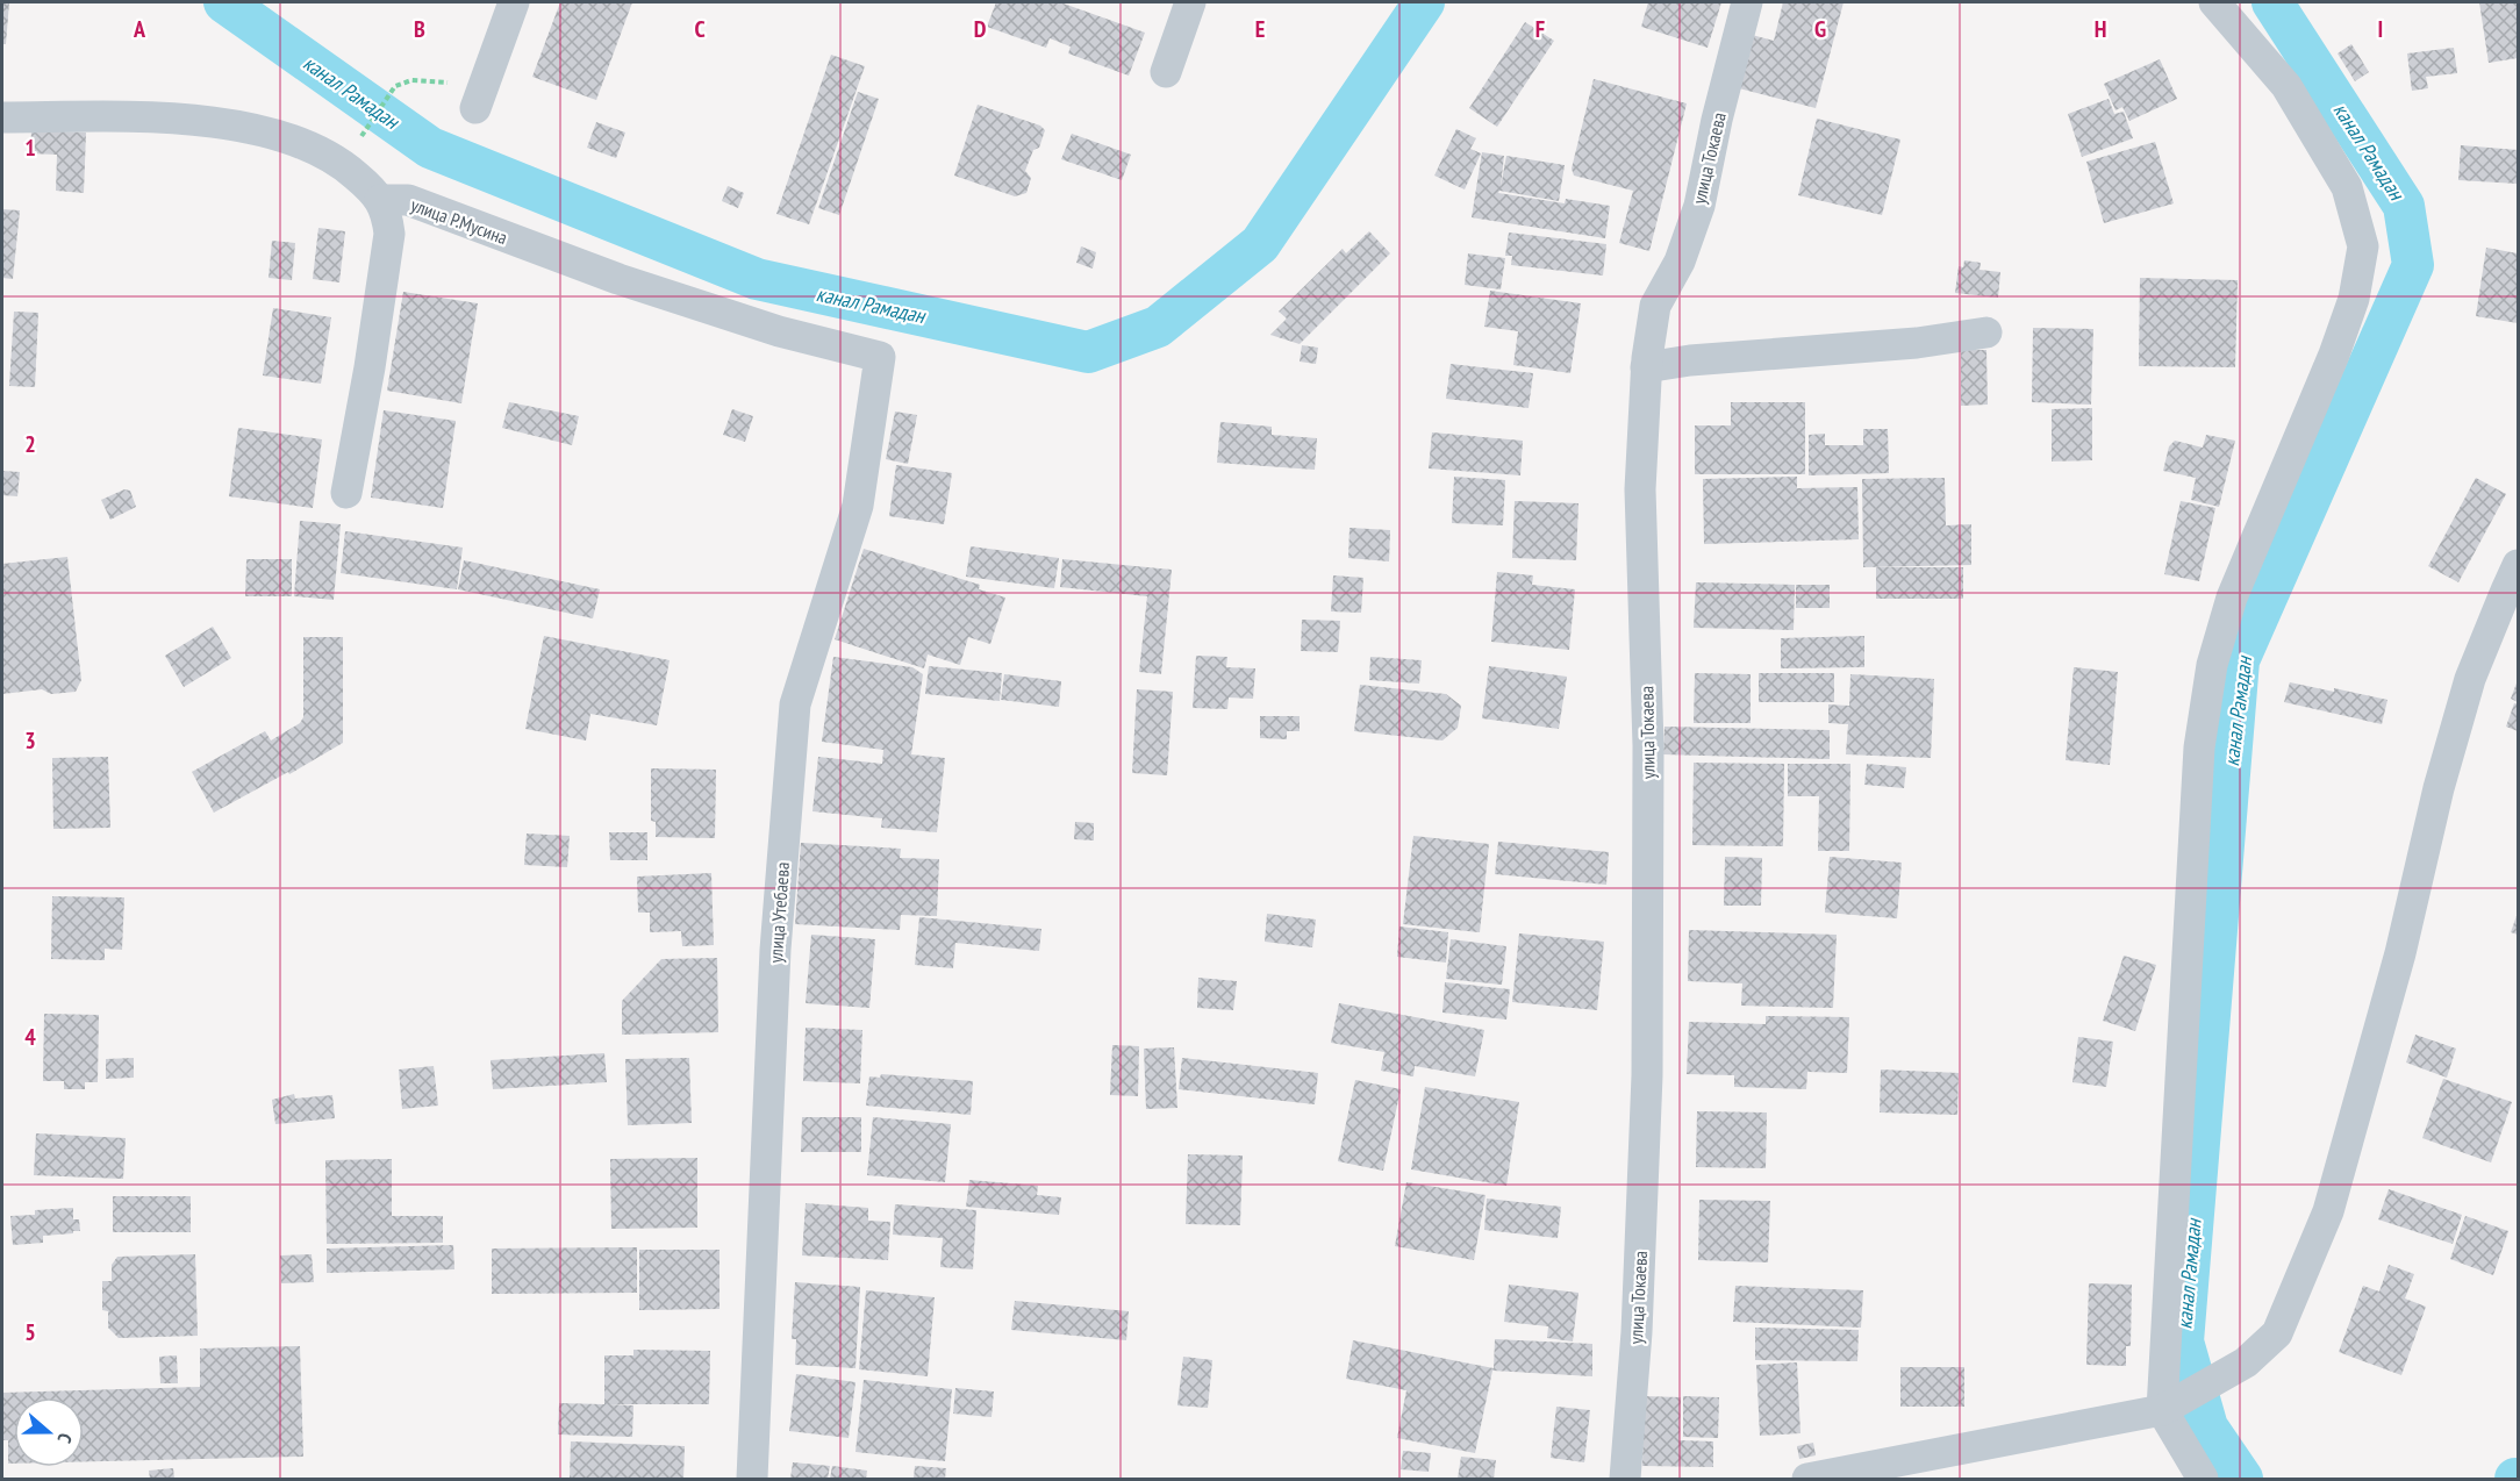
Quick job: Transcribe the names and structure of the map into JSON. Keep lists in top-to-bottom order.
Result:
{
  "streets": {
    "street": ["улица Токаева", "улица Р.Мусина", "улица Утебаева"]
  },
  "crossings": [
    ["улица Р.Мусина", "улица Утебаева"]
  ],
  "water": ["канал Рамадан"],
  "north": "right",
  "grid": {
    "columns": [
      "A",
      "B",
      "C",
      "D",
      "E",
      "F",
      "G",
      "H",
      "I"
    ],
    "rows": [
      "1",
      "2",
      "3",
      "4",
      "5"
    ]
  }
}
